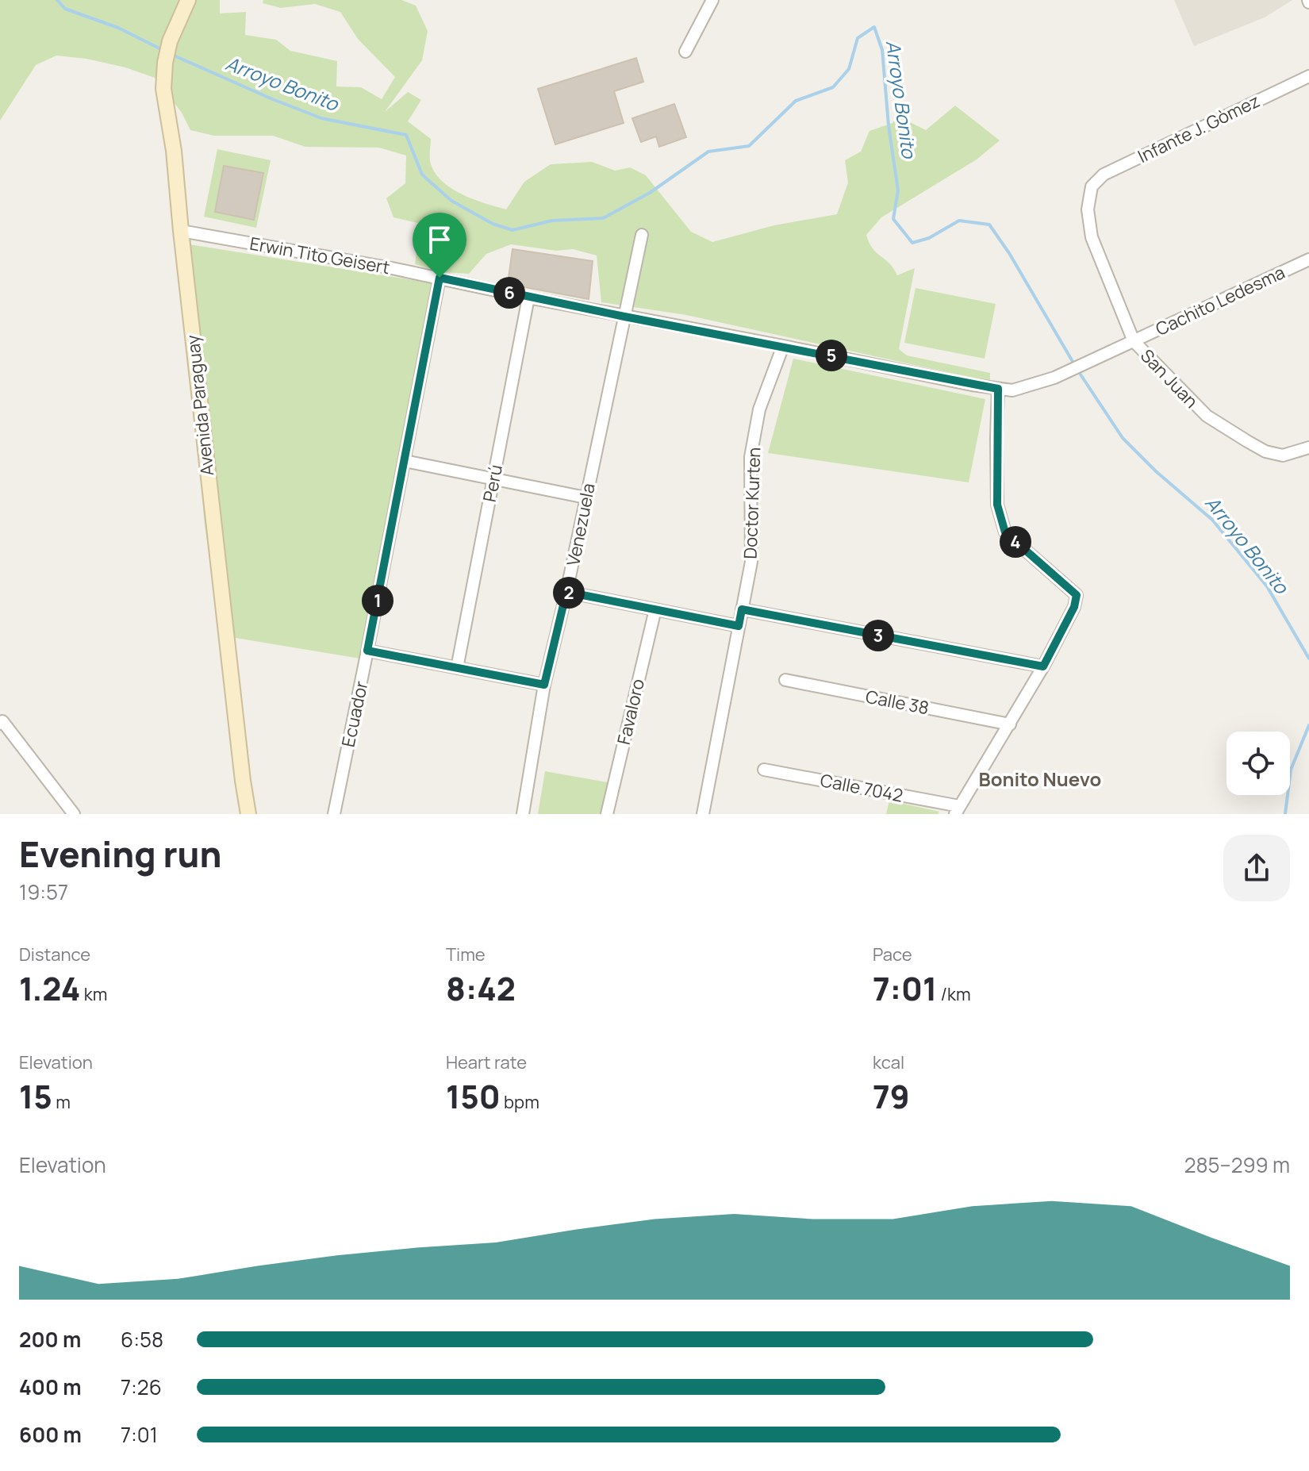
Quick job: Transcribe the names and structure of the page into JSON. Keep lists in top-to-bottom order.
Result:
{
  "streets": {
    "main road": ["Avenida Paraguay"],
    "street": [
      "Infante J. Gòmez",
      "Erwin Tito Geisert",
      "Cachito Ledesma",
      "San Juan",
      "Perú",
      "Doctor Kurten",
      "Venezuela",
      "Calle 38",
      "Favaloro",
      "Ecuador",
      "Calle 7042"
    ]
  },
  "crossings": [
    ["Infante J. Gòmez", "San Juan"],
    ["Erwin Tito Geisert", "Cachito Ledesma"],
    ["Erwin Tito Geisert", "Avenida Paraguay"],
    ["Erwin Tito Geisert", "Perú"],
    ["Erwin Tito Geisert", "Doctor Kurten"],
    ["Erwin Tito Geisert", "Venezuela"],
    ["Erwin Tito Geisert", "Ecuador"],
    ["Cachito Ledesma", "San Juan"]
  ],
  "districts": ["Bonito Nuevo"],
  "water": ["Arroyo Bonito"],
  "page": {
    "pins": [
      "6",
      "5",
      "4",
      "2",
      "1",
      "3"
    ],
    "heading": ["Evening run", "19:57"],
    "stats": [
      ["Distance", "1.24 km"],
      ["Time", "8:42"],
      ["Pace", "7:01 /km"],
      ["Elevation", "15 m"],
      ["Heart rate", "150 bpm"],
      ["kcal", "79"]
    ],
    "chart": ["Elevation", "285–299 m"],
    "list": [
      {
        "name": "200 m",
        "note": "6:58"
      },
      {
        "name": "400 m",
        "note": "7:26"
      },
      {
        "name": "600 m",
        "note": "7:01"
      }
    ]
  }
}
